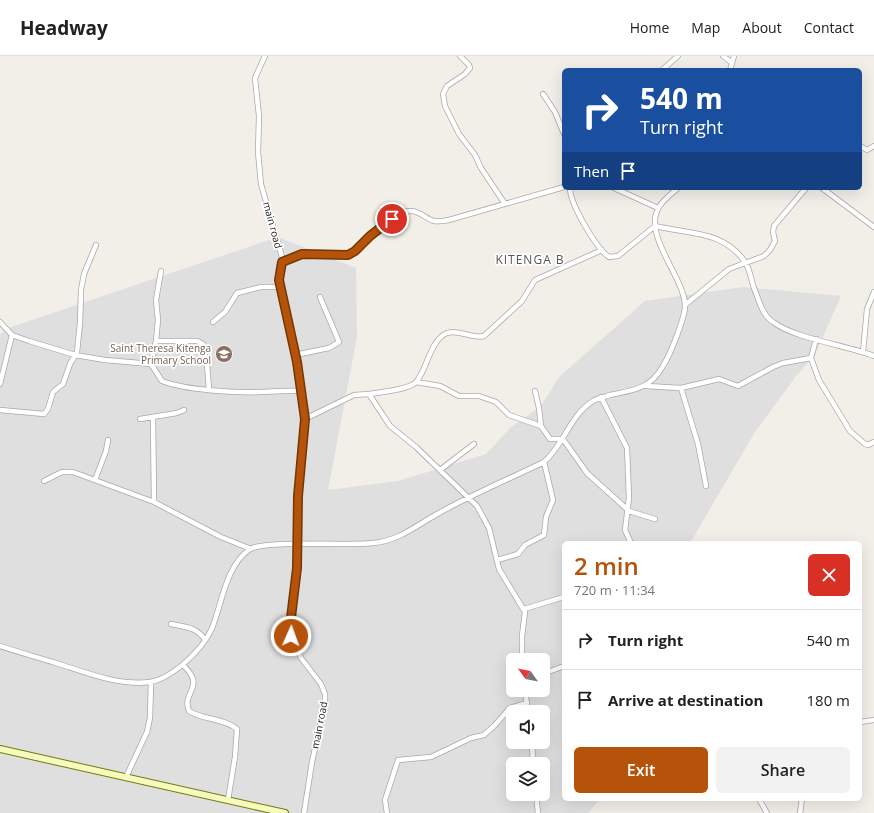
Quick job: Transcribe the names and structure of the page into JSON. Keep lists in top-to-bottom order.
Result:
{
  "streets": {
    "street": ["main road"]
  },
  "districts": ["KITENGA B"],
  "places": {
    "school or university": ["Saint Theresa Kitenga Primary School"]
  },
  "north": "top left",
  "page": {
    "header": "Headway",
    "nav": [
      "Home",
      "Map",
      "About",
      "Contact"
    ],
    "turn": ["540 m", "Turn right"],
    "then": "Then",
    "heading": ["2 min", "720 m · 11:34"],
    "list": [
      {
        "name": "Turn right",
        "value": "540 m"
      },
      {
        "name": "Arrive at destination",
        "value": "180 m"
      }
    ],
    "buttons": ["Exit", "Share"]
  }
}
